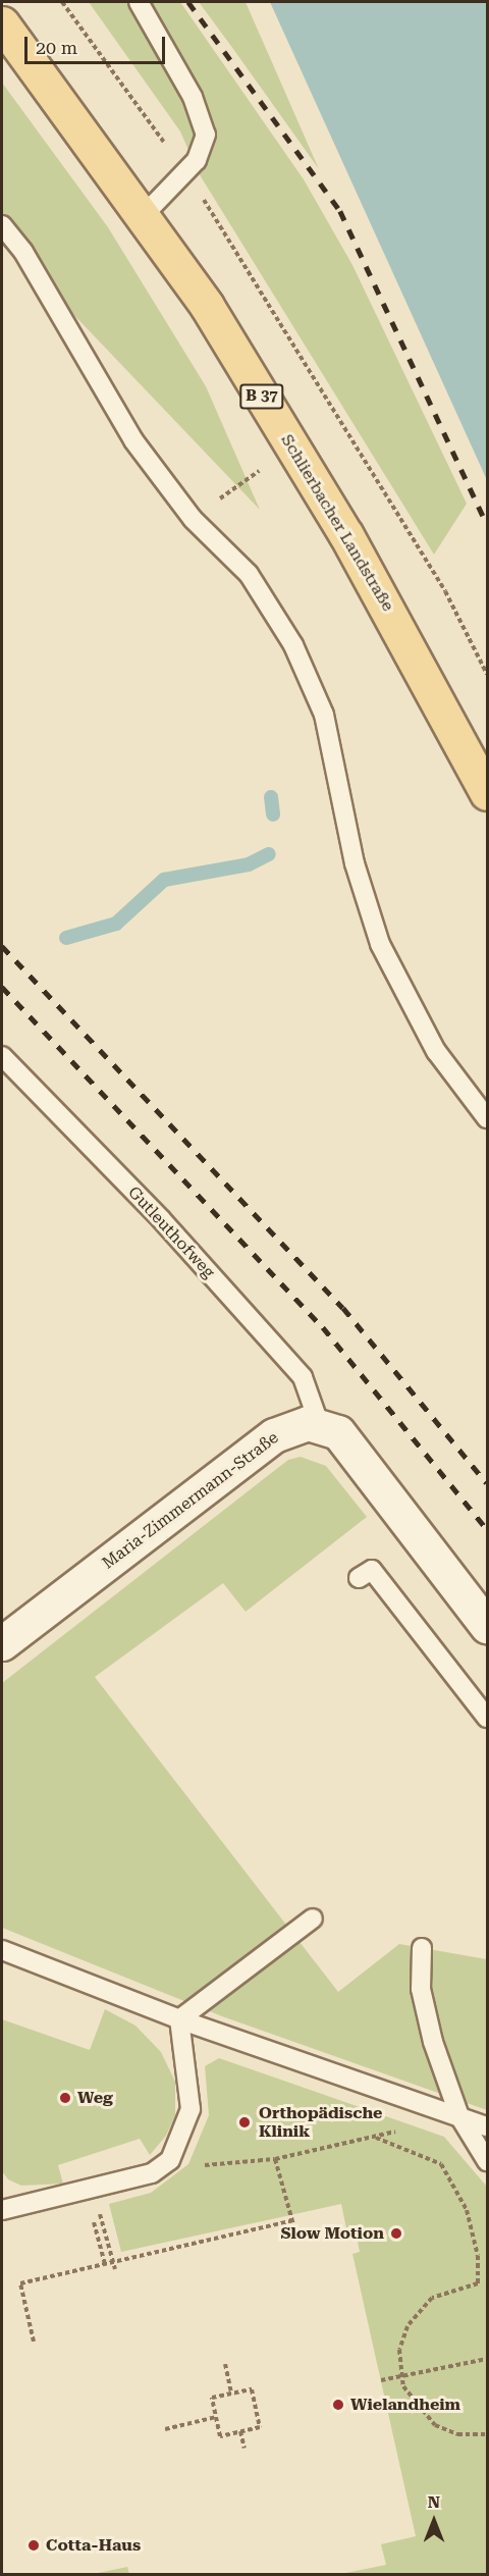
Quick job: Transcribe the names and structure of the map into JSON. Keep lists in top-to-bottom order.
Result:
{
  "streets": {
    "main road": ["B 37", "Schlierbacher Landstraße"],
    "street": ["Maria-Zimmermann-Straße"],
    "lane": ["Gutleuthofweg"]
  },
  "crossings": [
    ["Gutleuthofweg", "Maria-Zimmermann-Straße"]
  ],
  "places": [
    "Weg",
    "Orthopädische Klinik",
    "Slow Motion",
    "Wielandheim",
    "Cotta-Haus"
  ],
  "scale_bar": "20 m",
  "north": "top"
}
